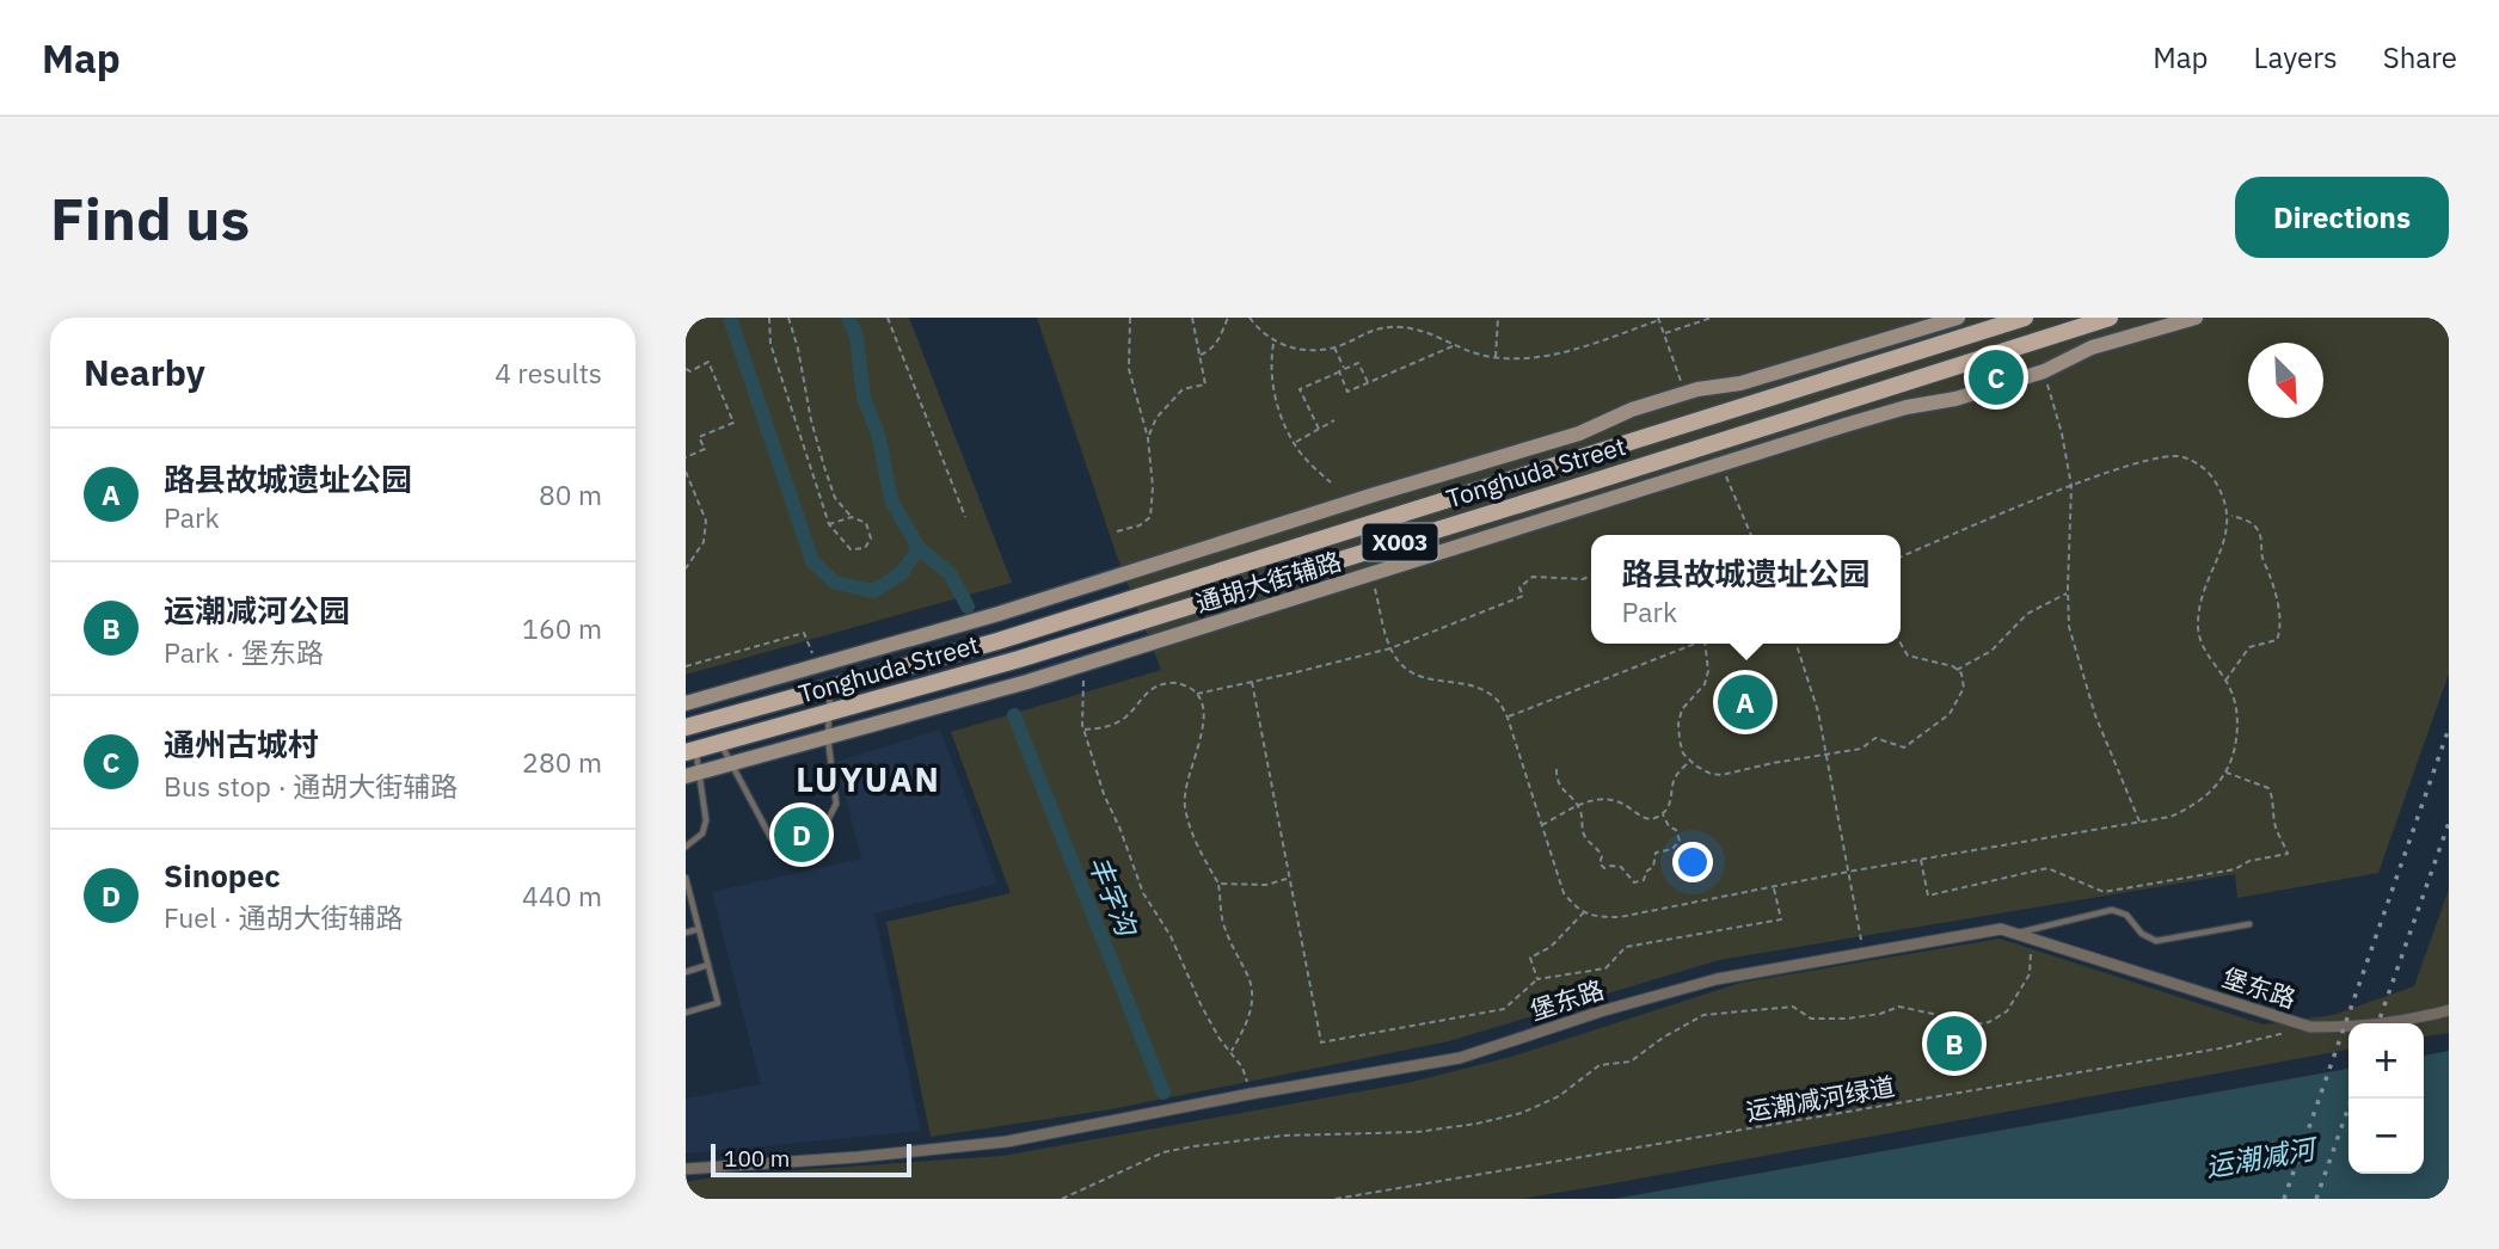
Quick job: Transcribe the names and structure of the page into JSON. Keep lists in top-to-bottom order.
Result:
{
  "streets": {
    "main road": ["Tonghuda Street", "X003"],
    "street": ["通胡大街辅路", "堡东路"],
    "path": ["运潮减河绿道"]
  },
  "crossings": [
    ["堡东路", "运潮减河绿道"]
  ],
  "districts": ["LUYUAN"],
  "water": ["丰字沟", "运潮减河"],
  "scale_bar": "100 m",
  "north": "bottom right",
  "page": {
    "header": "Map",
    "nav": ["Map", "Layers", "Share"],
    "buttons": "Directions",
    "title": "Find us",
    "heading": ["Nearby", "4 results"],
    "pins": [
      "C",
      "A",
      "D",
      "B"
    ],
    "list": [
      {
        "mark": "A",
        "name": "路县故城遗址公园",
        "note": "Park",
        "value": "80 m"
      },
      {
        "mark": "B",
        "name": "运潮减河公园",
        "note": "Park · 堡东路",
        "value": "160 m"
      },
      {
        "mark": "C",
        "name": "通州古城村",
        "note": "Bus stop · 通胡大街辅路",
        "value": "280 m"
      },
      {
        "mark": "D",
        "name": "Sinopec",
        "note": "Fuel · 通胡大街辅路",
        "value": "440 m"
      }
    ],
    "popup": ["路县故城遗址公园", "Park"],
    "map_buttons": ["+", "−"],
    "scale": "100 m"
  }
}
